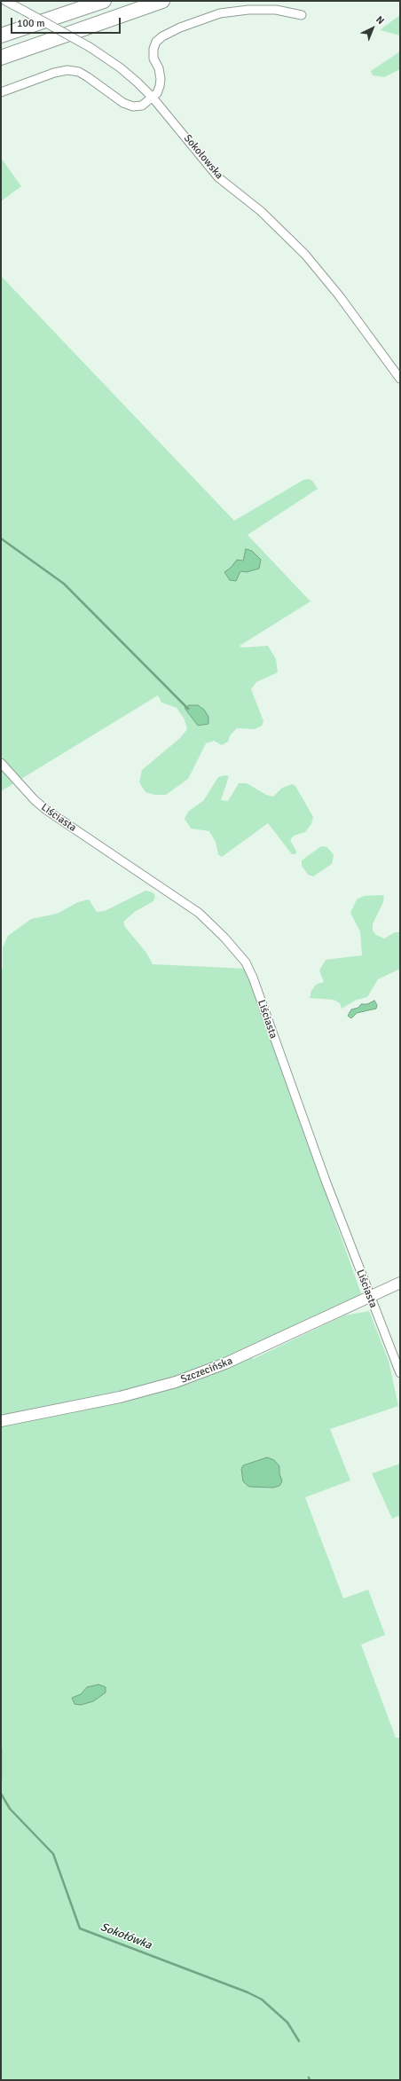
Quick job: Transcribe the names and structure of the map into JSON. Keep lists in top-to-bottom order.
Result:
{
  "streets": {
    "main road": ["Szczecińska"],
    "street": ["Sokołowska", "Liściasta"]
  },
  "crossings": [
    ["Liściasta", "Szczecińska"]
  ],
  "water": ["Sokołówka"],
  "scale_bar": "100 m",
  "north": "top right"
}
